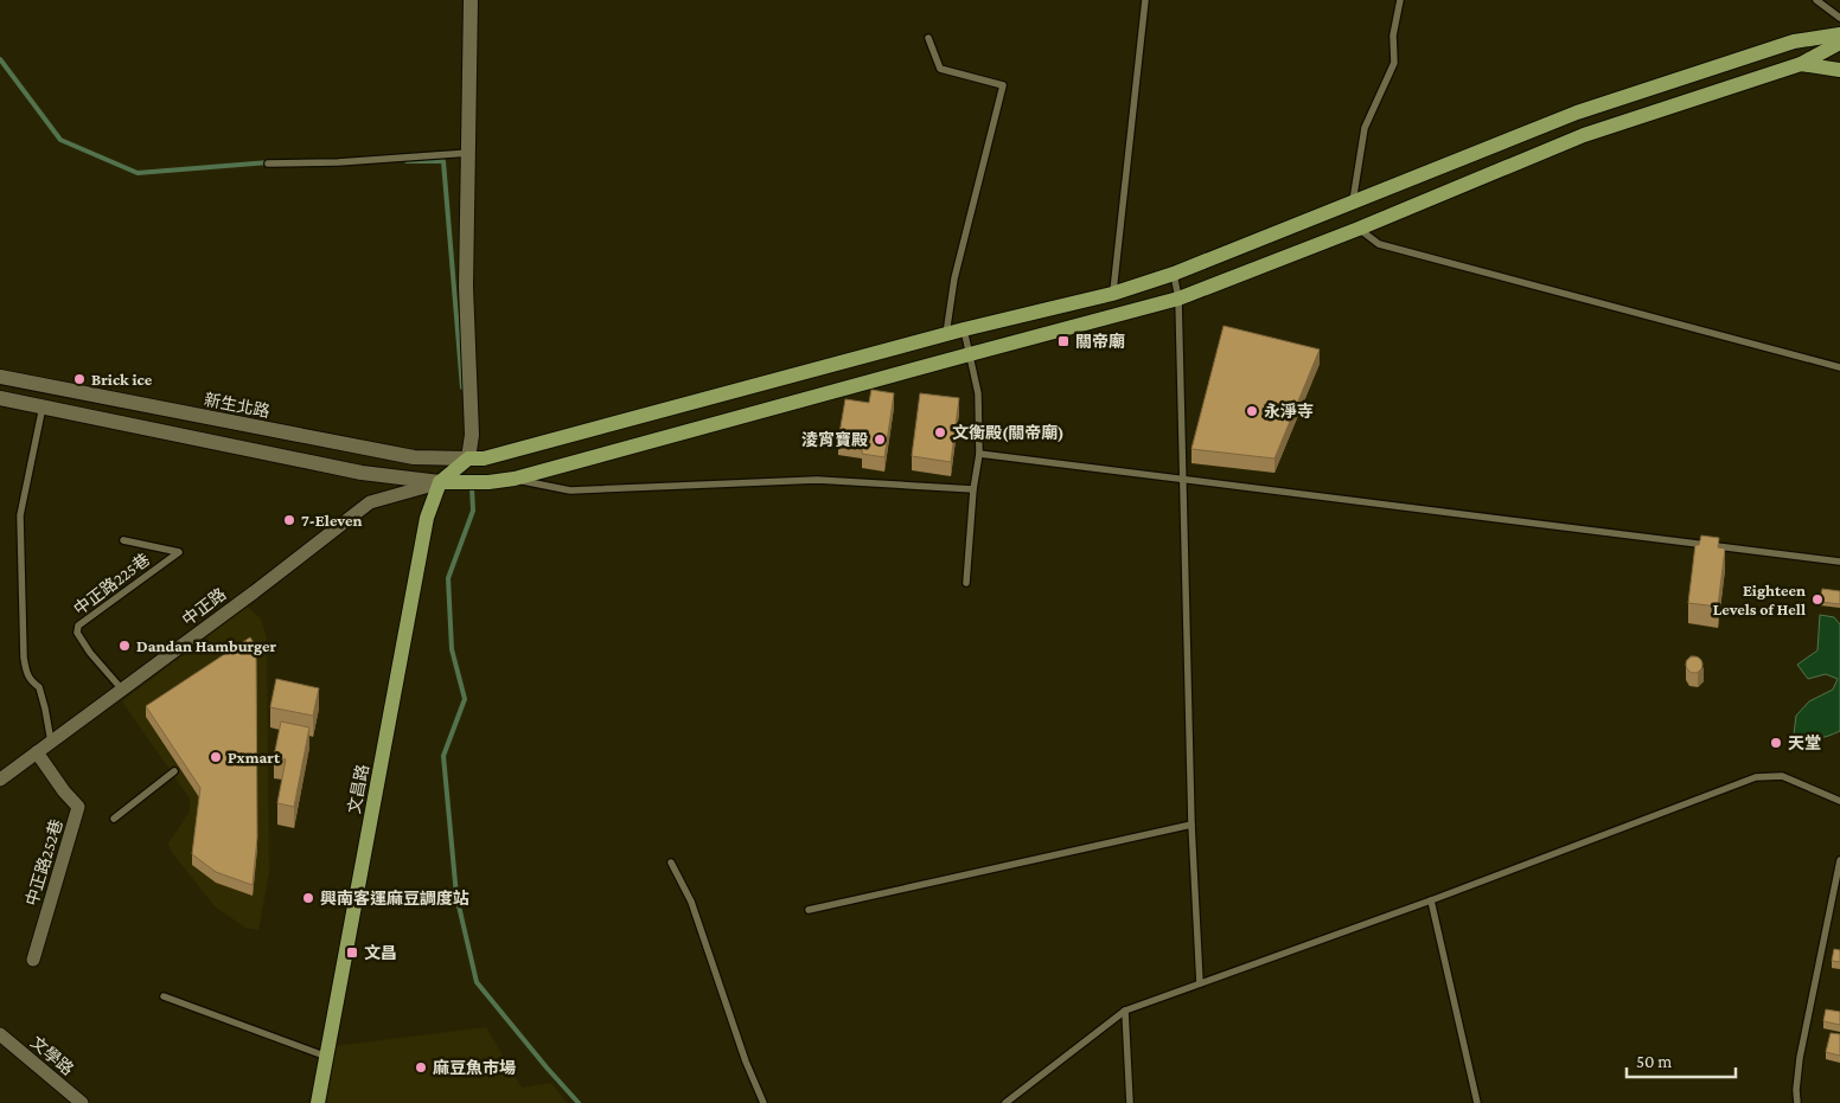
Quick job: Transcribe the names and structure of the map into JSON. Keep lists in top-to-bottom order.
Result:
{
  "streets": {
    "main road": ["新生北路", "文昌路"],
    "street": ["中正路", "中正路252巷", "文學路"],
    "lane": ["中正路225巷"]
  },
  "crossings": [
    ["中正路225巷", "中正路"],
    ["中正路", "文昌路"],
    ["中正路", "中正路252巷"]
  ],
  "places": {
    "transit": ["關帝廟", "文昌"],
    "other": [
      "Brick ice",
      "永淨寺",
      "文衡殿(關帝廟)",
      "淩宵寶殿",
      "7-Eleven",
      "Eighteen Levels of Hell",
      "Dandan Hamburger",
      "天堂",
      "Pxmart",
      "興南客運麻豆調度站",
      "麻豆魚市場"
    ]
  },
  "scale_bar": "50 m"
}
